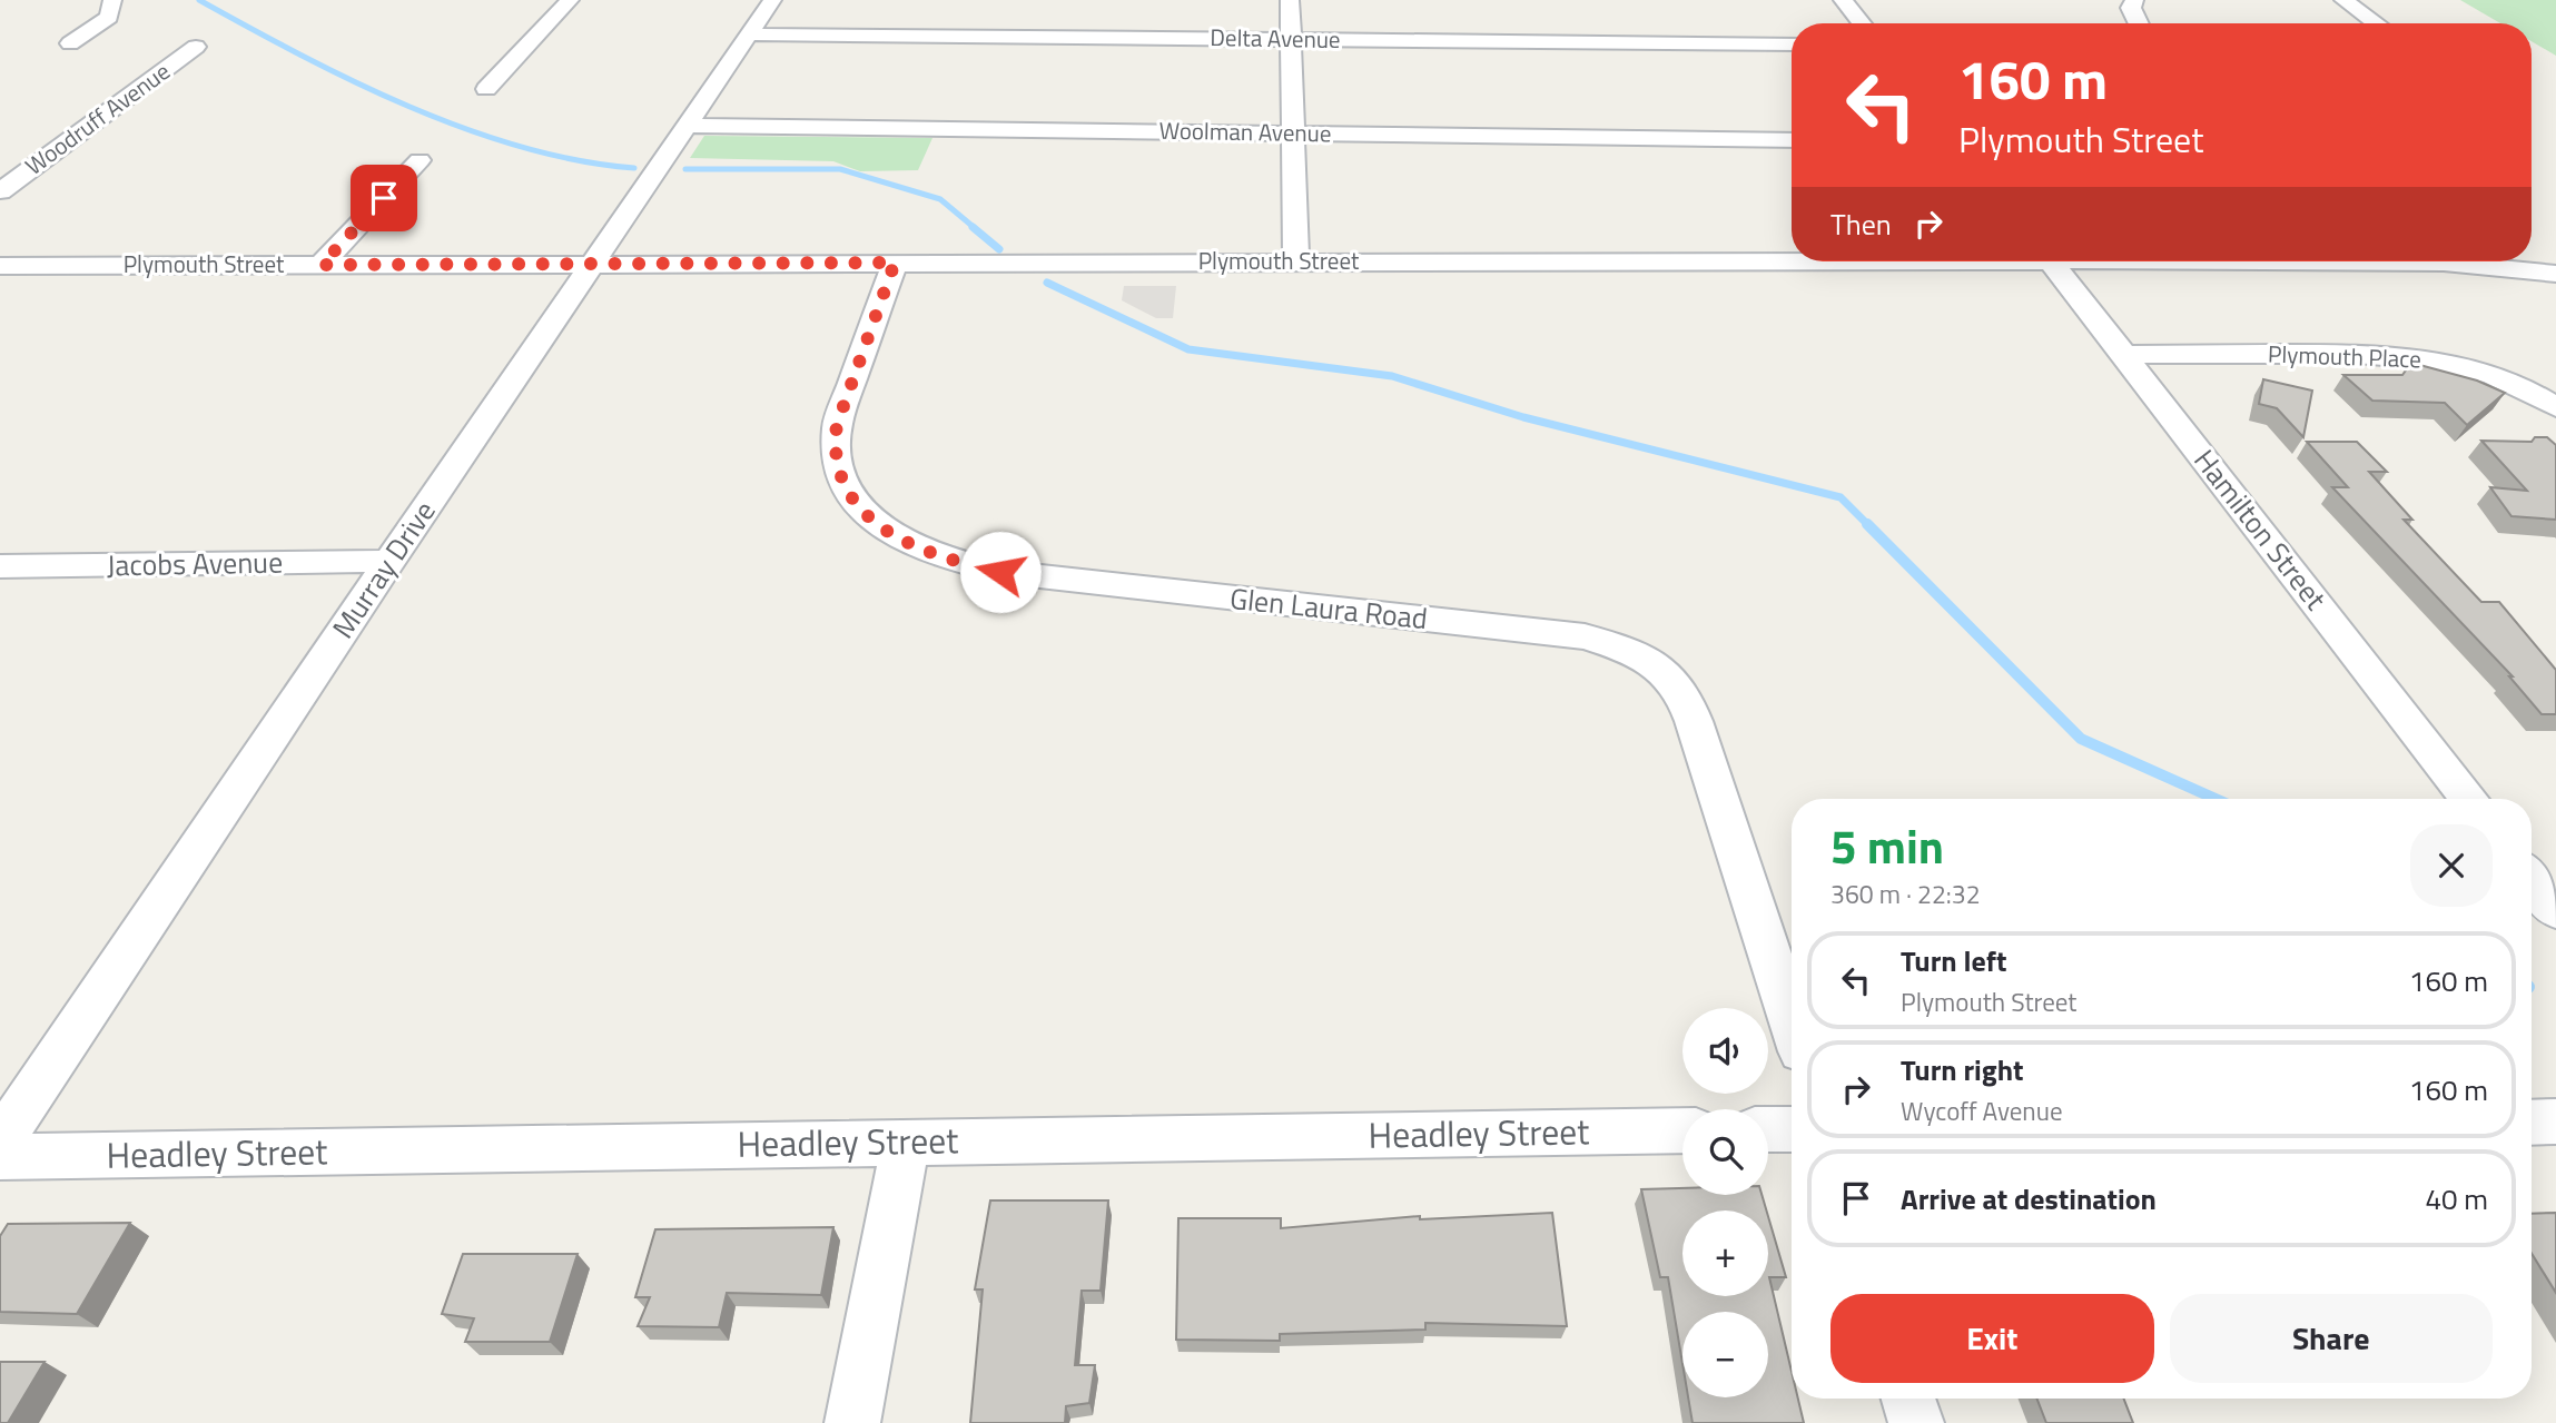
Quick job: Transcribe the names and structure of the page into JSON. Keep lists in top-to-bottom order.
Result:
{
  "streets": {
    "street": [
      "Delta Avenue",
      "Woodruff Avenue",
      "Woolman Avenue",
      "Plymouth Street",
      "Plymouth Place",
      "Hamilton Street",
      "Jacobs Avenue",
      "Murray Drive",
      "Glen Laura Road",
      "Headley Street"
    ]
  },
  "crossings": [
    ["Delta Avenue", "Murray Drive"],
    ["Woolman Avenue", "Murray Drive"],
    ["Plymouth Street", "Murray Drive"],
    ["Plymouth Street", "Glen Laura Road"],
    ["Plymouth Place", "Hamilton Street"],
    ["Jacobs Avenue", "Murray Drive"]
  ],
  "page": {
    "turn": ["160 m", "Plymouth Street"],
    "then": "Then",
    "heading": ["5 min", "360 m · 22:32"],
    "list": [
      {
        "name": "Turn left",
        "note": "Plymouth Street",
        "value": "160 m"
      },
      {
        "name": "Turn right",
        "note": "Wycoff Avenue",
        "value": "160 m"
      },
      {
        "name": "Arrive at destination",
        "value": "40 m"
      }
    ],
    "map_buttons": ["+", "−"],
    "buttons": ["Exit", "Share"]
  }
}
